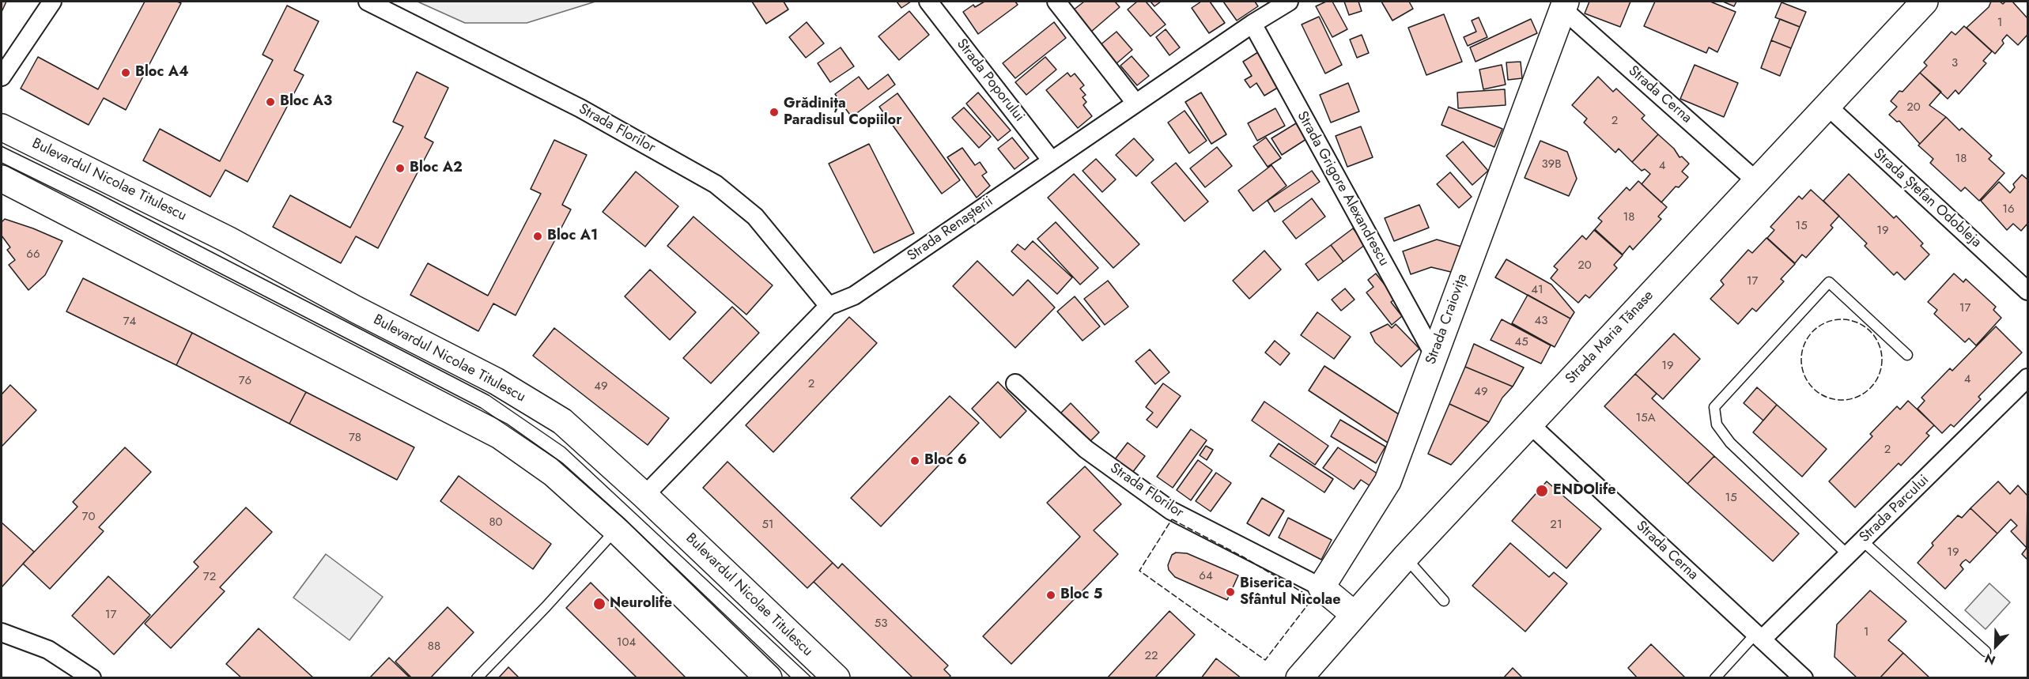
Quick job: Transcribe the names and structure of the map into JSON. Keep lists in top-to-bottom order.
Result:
{
  "streets": {
    "main road": ["Bulevardul Nicolae Titulescu", "Strada Craiovița", "Strada Maria Tănase"],
    "street": [
      "Strada Poporului",
      "Strada Cerna",
      "Strada Florilor",
      "Strada Grigore Alexandrescu",
      "Strada Ștefan Odobleja",
      "Strada Renașterii",
      "Strada Parcului"
    ]
  },
  "crossings": [
    ["Strada Poporului", "Strada Renașterii"],
    ["Strada Cerna", "Strada Craiovița"],
    ["Strada Cerna", "Strada Maria Tănase"],
    ["Strada Cerna", "Strada Parcului"],
    ["Strada Florilor", "Strada Renașterii"],
    ["Strada Florilor", "Strada Craiovița"],
    ["Bulevardul Nicolae Titulescu", "Strada Renașterii"],
    ["Strada Grigore Alexandrescu", "Strada Renașterii"],
    ["Strada Grigore Alexandrescu", "Strada Craiovița"],
    ["Strada Ștefan Odobleja", "Strada Maria Tănase"]
  ],
  "places": [
    "Bloc A4",
    "Bloc A3",
    "Grădinița Paradisul Copiilor",
    "Bloc A2",
    "Bloc A1",
    "Bloc 6",
    "ENDOlife",
    "Biserica Sfântul Nicolae",
    "Bloc 5",
    "Neurolife"
  ],
  "house_numbers": [
    "1",
    "3",
    "20",
    "2",
    "18",
    "39B",
    "4",
    "16",
    "18",
    "15",
    "19",
    "66",
    "20",
    "17",
    "41",
    "17",
    "43",
    "74",
    "45",
    "19",
    "4",
    "76",
    "2",
    "49",
    "49",
    "15A",
    "78",
    "2",
    "15",
    "70",
    "80",
    "51",
    "21",
    "19",
    "64",
    "72",
    "17",
    "53",
    "1",
    "104",
    "88",
    "22"
  ],
  "north": "bottom left"
}
